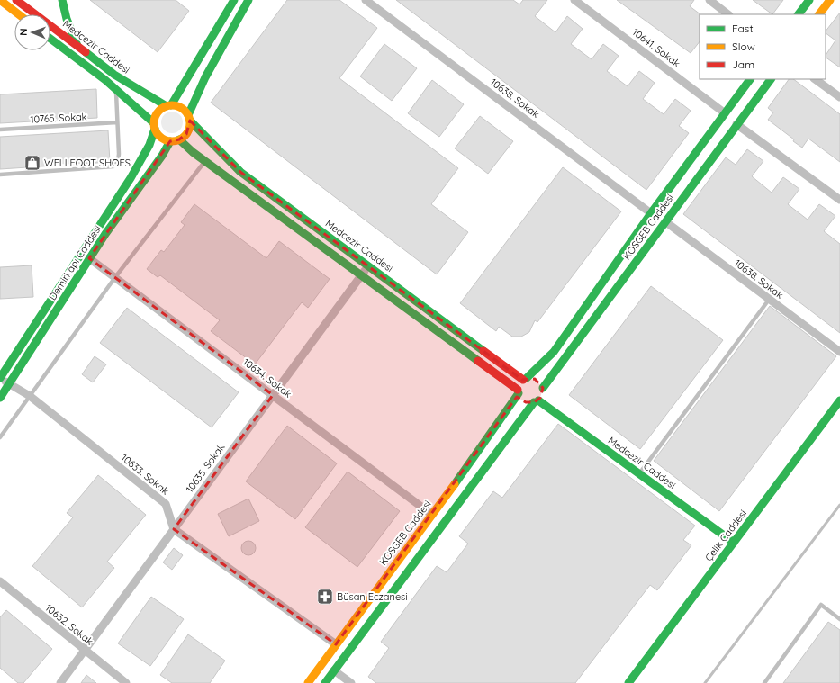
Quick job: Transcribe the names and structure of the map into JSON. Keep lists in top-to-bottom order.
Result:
{
  "streets": {
    "street": [
      "Medcezir Caddesi",
      "10641. Sokak",
      "10638. Sokak",
      "KOSGEB Caddesi",
      "Demirkapı Caddesi",
      "10634. Sokak",
      "10635. Sokak",
      "10633. Sokak",
      "Çelik Caddesi",
      "10632. Sokak"
    ],
    "lane": ["10765. Sokak"]
  },
  "crossings": [
    ["Medcezir Caddesi", "KOSGEB Caddesi"],
    ["Medcezir Caddesi", "Demirkapı Caddesi"],
    ["Medcezir Caddesi", "10635. Sokak"],
    ["Medcezir Caddesi", "Çelik Caddesi"],
    ["10641. Sokak", "KOSGEB Caddesi"],
    ["10638. Sokak", "KOSGEB Caddesi"],
    ["KOSGEB Caddesi", "10634. Sokak"],
    ["Demirkapı Caddesi", "10634. Sokak"],
    ["Demirkapı Caddesi", "10633. Sokak"],
    ["10634. Sokak", "10635. Sokak"],
    ["10635. Sokak", "10633. Sokak"],
    ["10635. Sokak", "10632. Sokak"]
  ],
  "places": {
    "shop": ["WELLFOOT SHOES"],
    "pharmacy": ["Büsan Eczanesi"]
  },
  "legend": ["Fast", "Slow", "Jam"],
  "north": "left"
}
